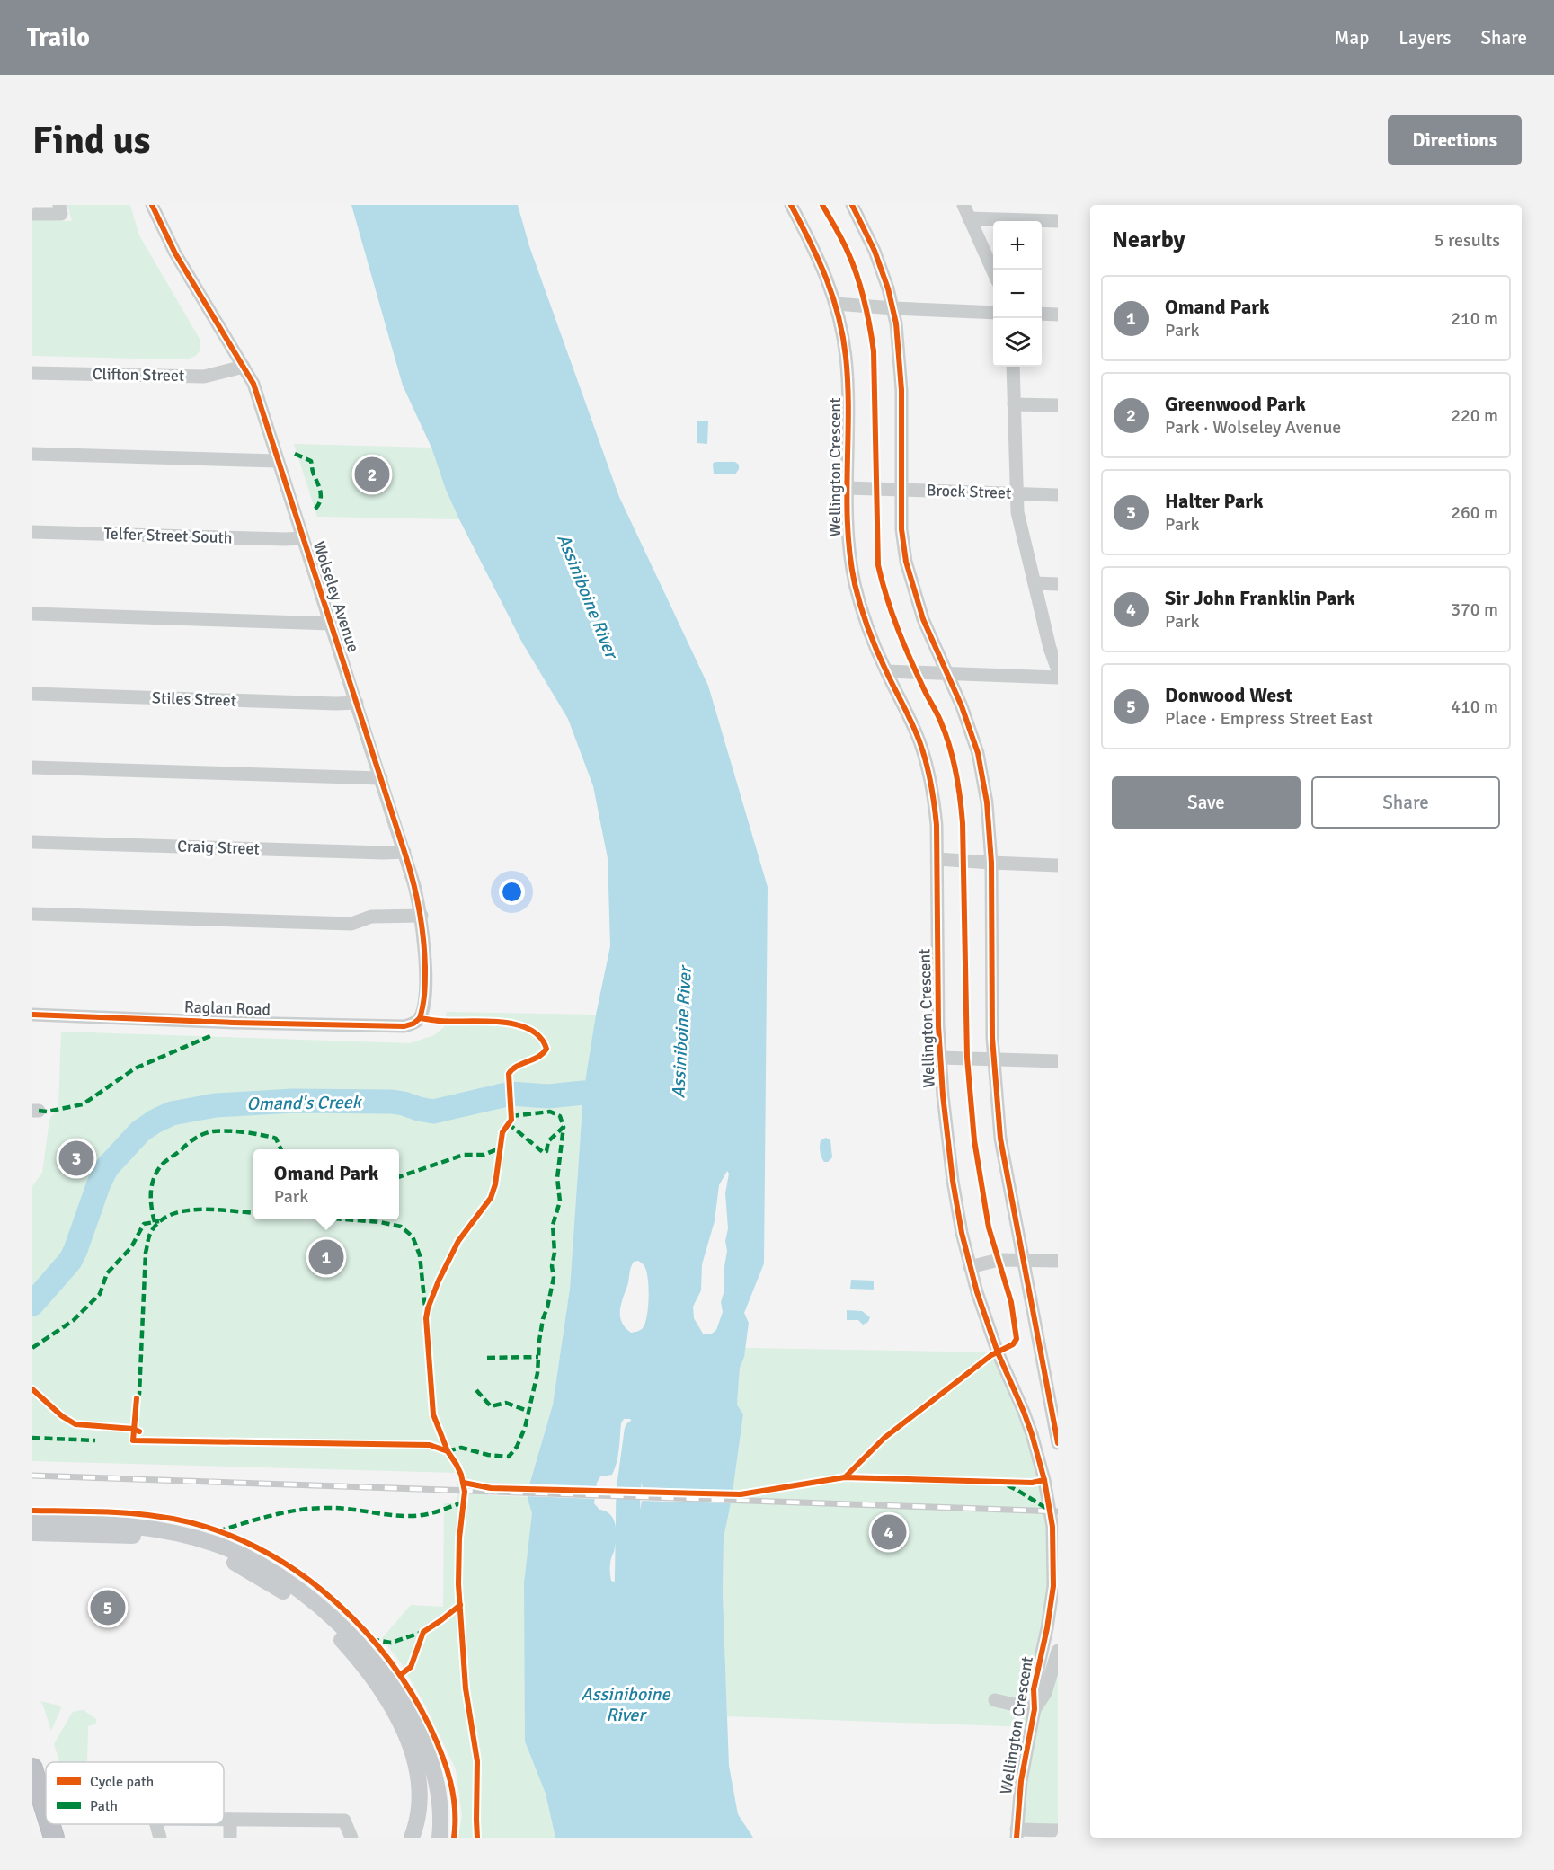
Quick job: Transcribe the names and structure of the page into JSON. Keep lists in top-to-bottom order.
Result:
{
  "streets": {
    "street": [
      "Clifton Street",
      "Wellington Crescent",
      "Brock Street",
      "Telfer Street South",
      "Wolseley Avenue",
      "Stiles Street",
      "Craig Street",
      "Raglan Road"
    ]
  },
  "crossings": [
    ["Clifton Street", "Wolseley Avenue"],
    ["Wellington Crescent", "Brock Street"],
    ["Telfer Street South", "Wolseley Avenue"],
    ["Wolseley Avenue", "Stiles Street"],
    ["Wolseley Avenue", "Craig Street"],
    ["Wolseley Avenue", "Raglan Road"]
  ],
  "water": ["Assiniboine River", "Omand's Creek"],
  "legend": ["Cycle path", "Path"],
  "page": {
    "header": "Trailo",
    "nav": ["Map", "Layers", "Share"],
    "buttons": [
      "Directions",
      ["Save", "Share"]
    ],
    "title": "Find us",
    "heading": ["Nearby", "5 results"],
    "map_buttons": ["+", "−"],
    "list": [
      {
        "mark": "1",
        "name": "Omand Park",
        "note": "Park",
        "value": "210 m"
      },
      {
        "mark": "2",
        "name": "Greenwood Park",
        "note": "Park · Wolseley Avenue",
        "value": "220 m"
      },
      {
        "mark": "3",
        "name": "Halter Park",
        "note": "Park",
        "value": "260 m"
      },
      {
        "mark": "4",
        "name": "Sir John Franklin Park",
        "note": "Park",
        "value": "370 m"
      },
      {
        "mark": "5",
        "name": "Donwood West",
        "note": "Place · Empress Street East",
        "value": "410 m"
      }
    ],
    "pins": [
      "2",
      "3",
      "1",
      "4",
      "5"
    ],
    "popup": ["Omand Park", "Park"]
  }
}
